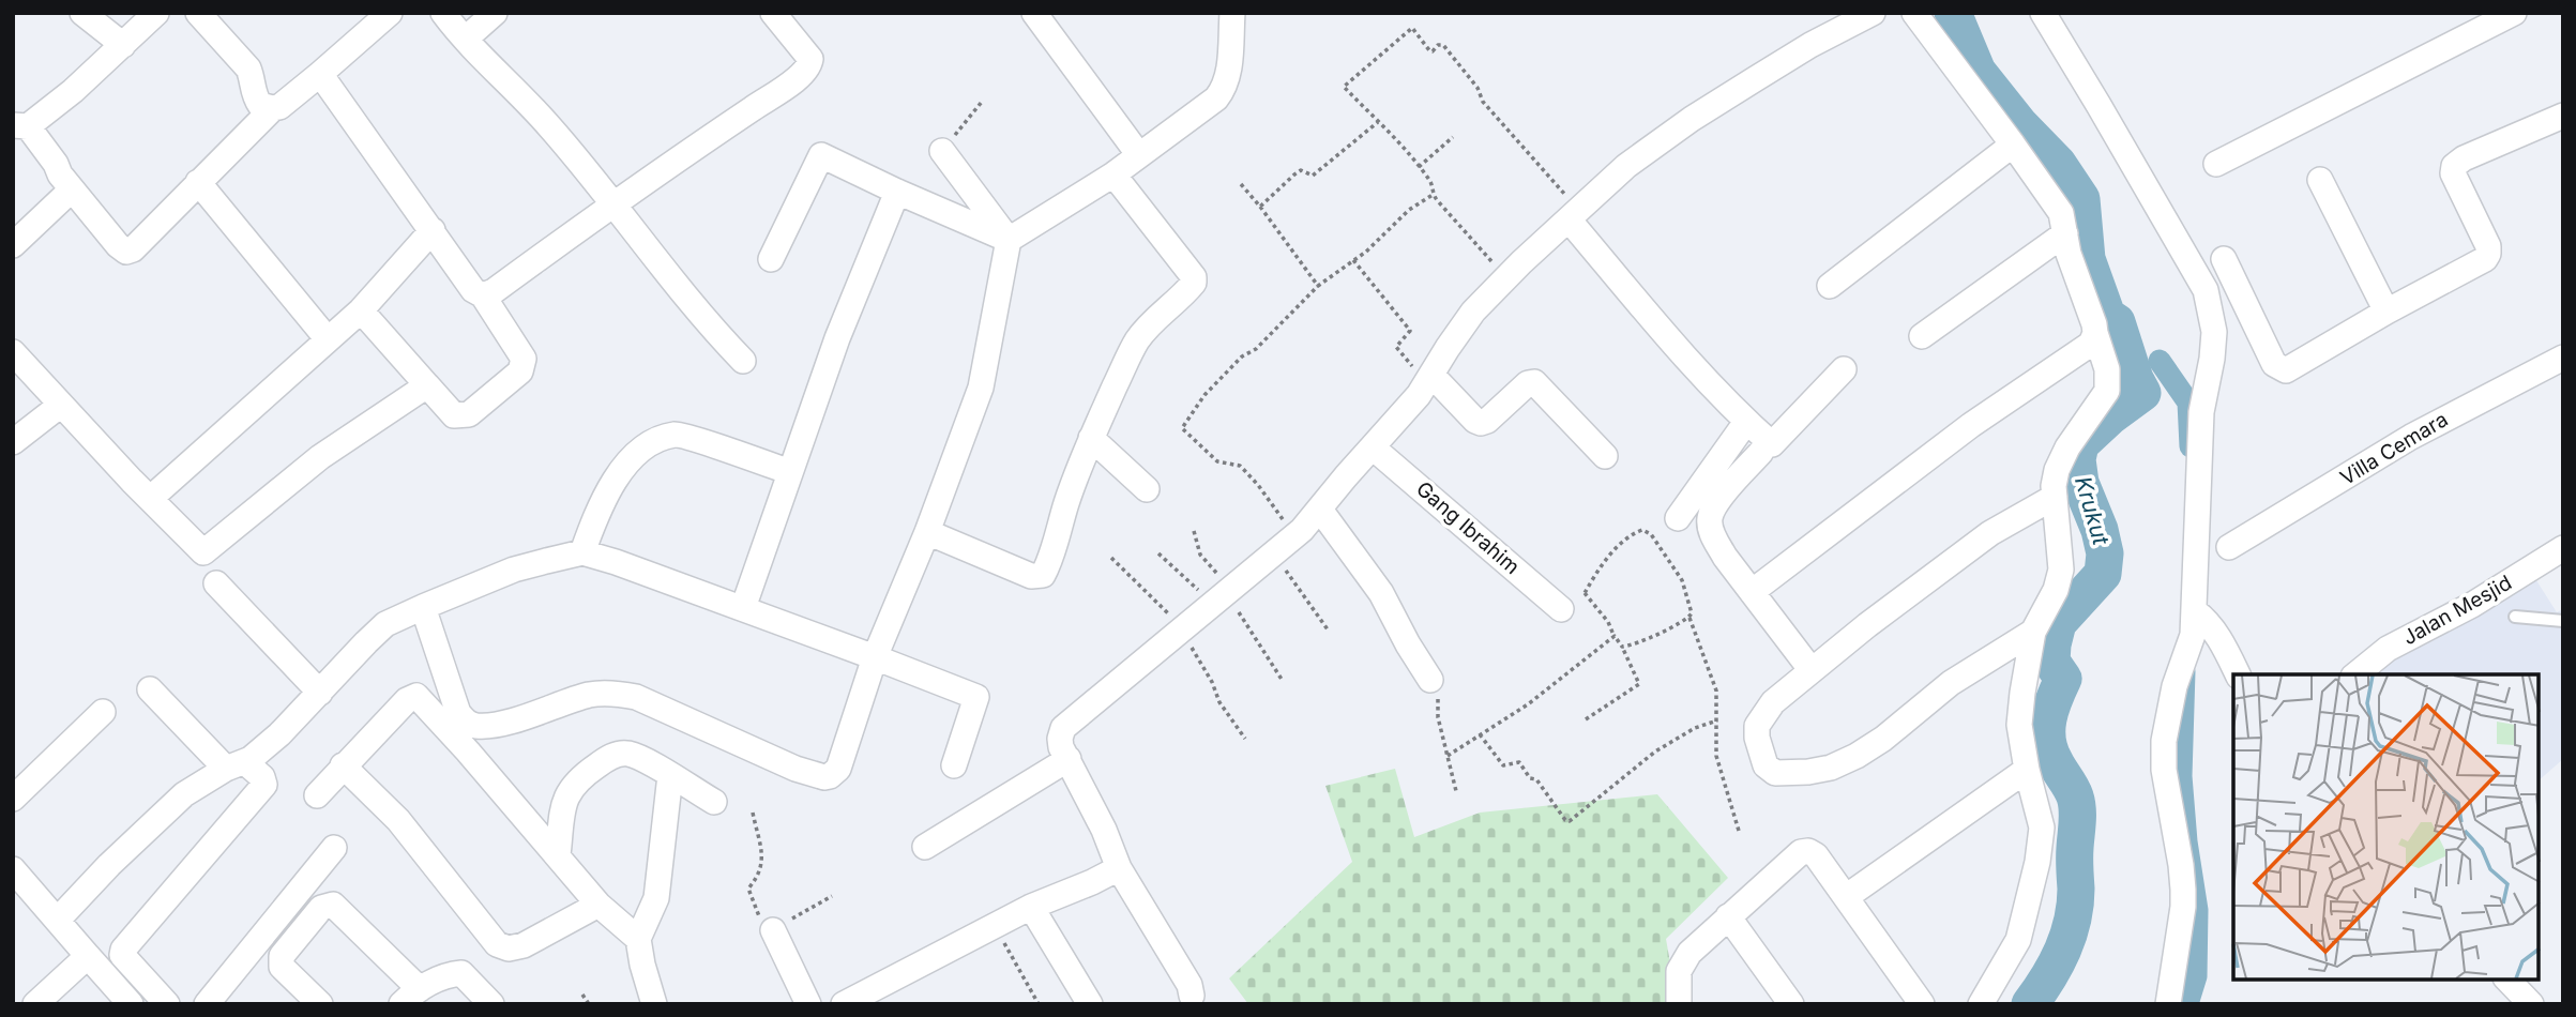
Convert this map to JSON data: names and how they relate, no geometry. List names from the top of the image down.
{
  "streets": {
    "street": ["Villa Cemara", "Gang Ibrahim", "Jalan Mesjid"]
  },
  "water": ["Krukut"]
}
